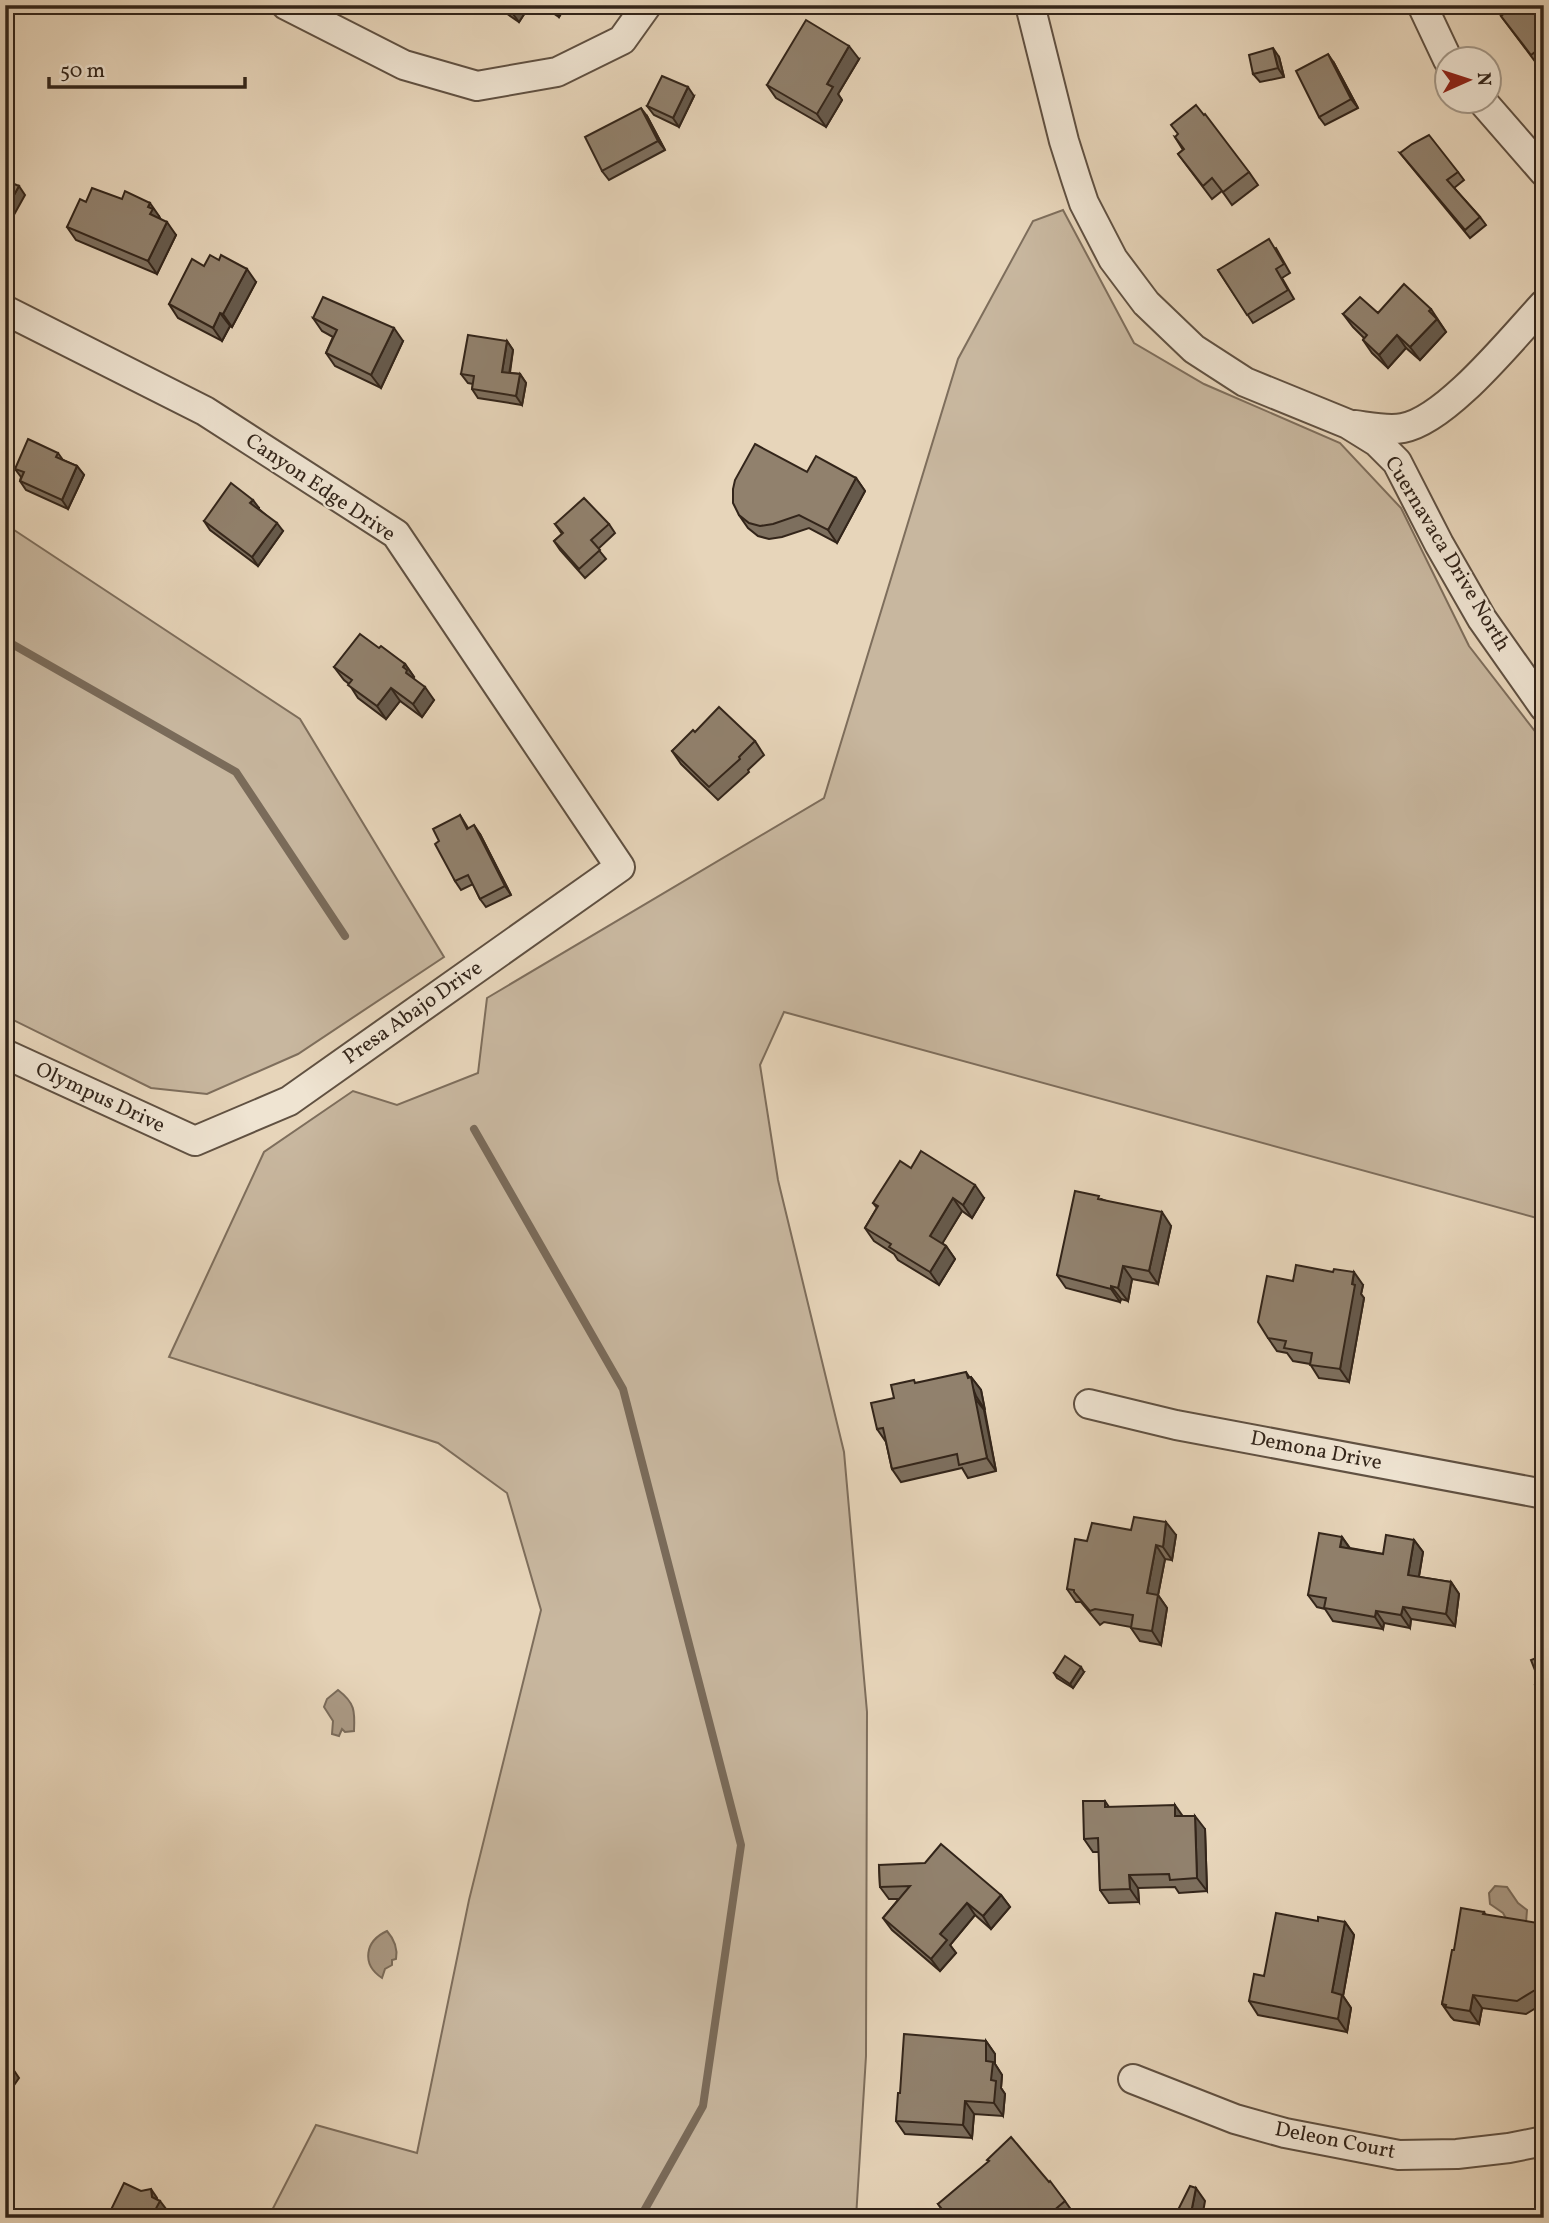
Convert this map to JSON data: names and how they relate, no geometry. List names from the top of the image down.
{
  "streets": {
    "street": [
      "Canyon Edge Drive",
      "Cuernavaca Drive North",
      "Presa Abajo Drive",
      "Olympus Drive",
      "Demona Drive",
      "Deleon Court"
    ]
  },
  "crossings": [
    ["Canyon Edge Drive", "Presa Abajo Drive"],
    ["Presa Abajo Drive", "Olympus Drive"]
  ],
  "scale_bar": "50 m",
  "north": "right"
}
